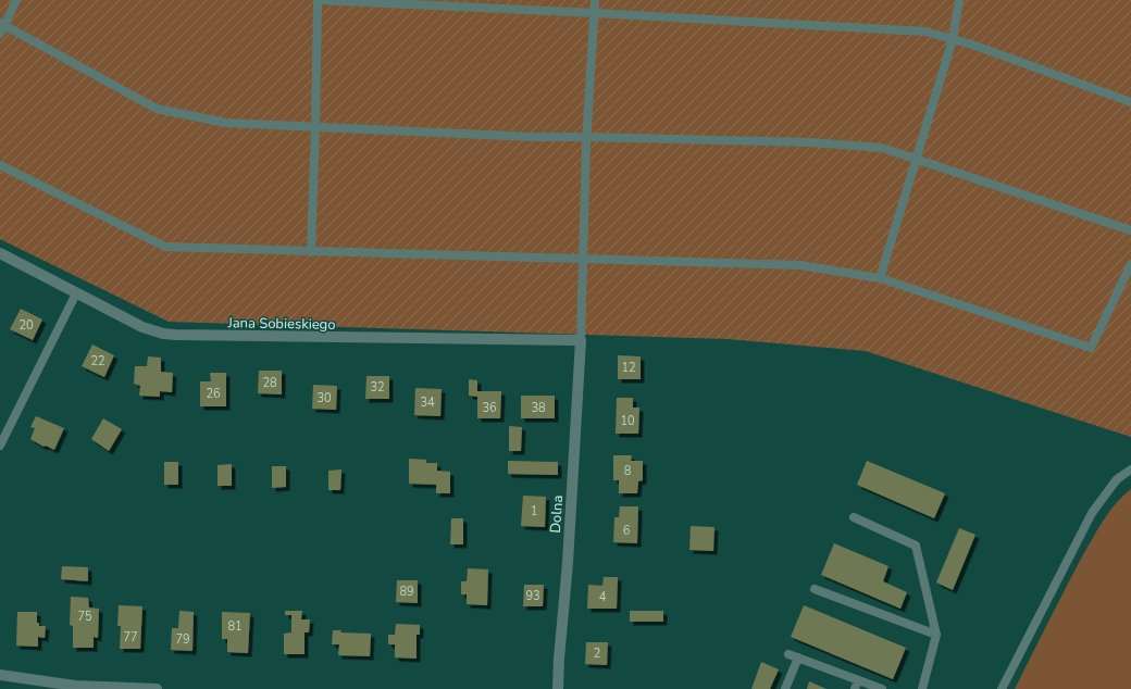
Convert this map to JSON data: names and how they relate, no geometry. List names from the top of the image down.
{
  "streets": {
    "street": ["Jana Sobieskiego", "Dolna"]
  },
  "crossings": [
    ["Jana Sobieskiego", "Dolna"]
  ],
  "house_numbers": [
    "20",
    "22",
    "12",
    "28",
    "32",
    "26",
    "30",
    "34",
    "36",
    "38",
    "10",
    "8",
    "1",
    "6",
    "89",
    "93",
    "4",
    "75",
    "81",
    "77",
    "79",
    "2"
  ]
}
